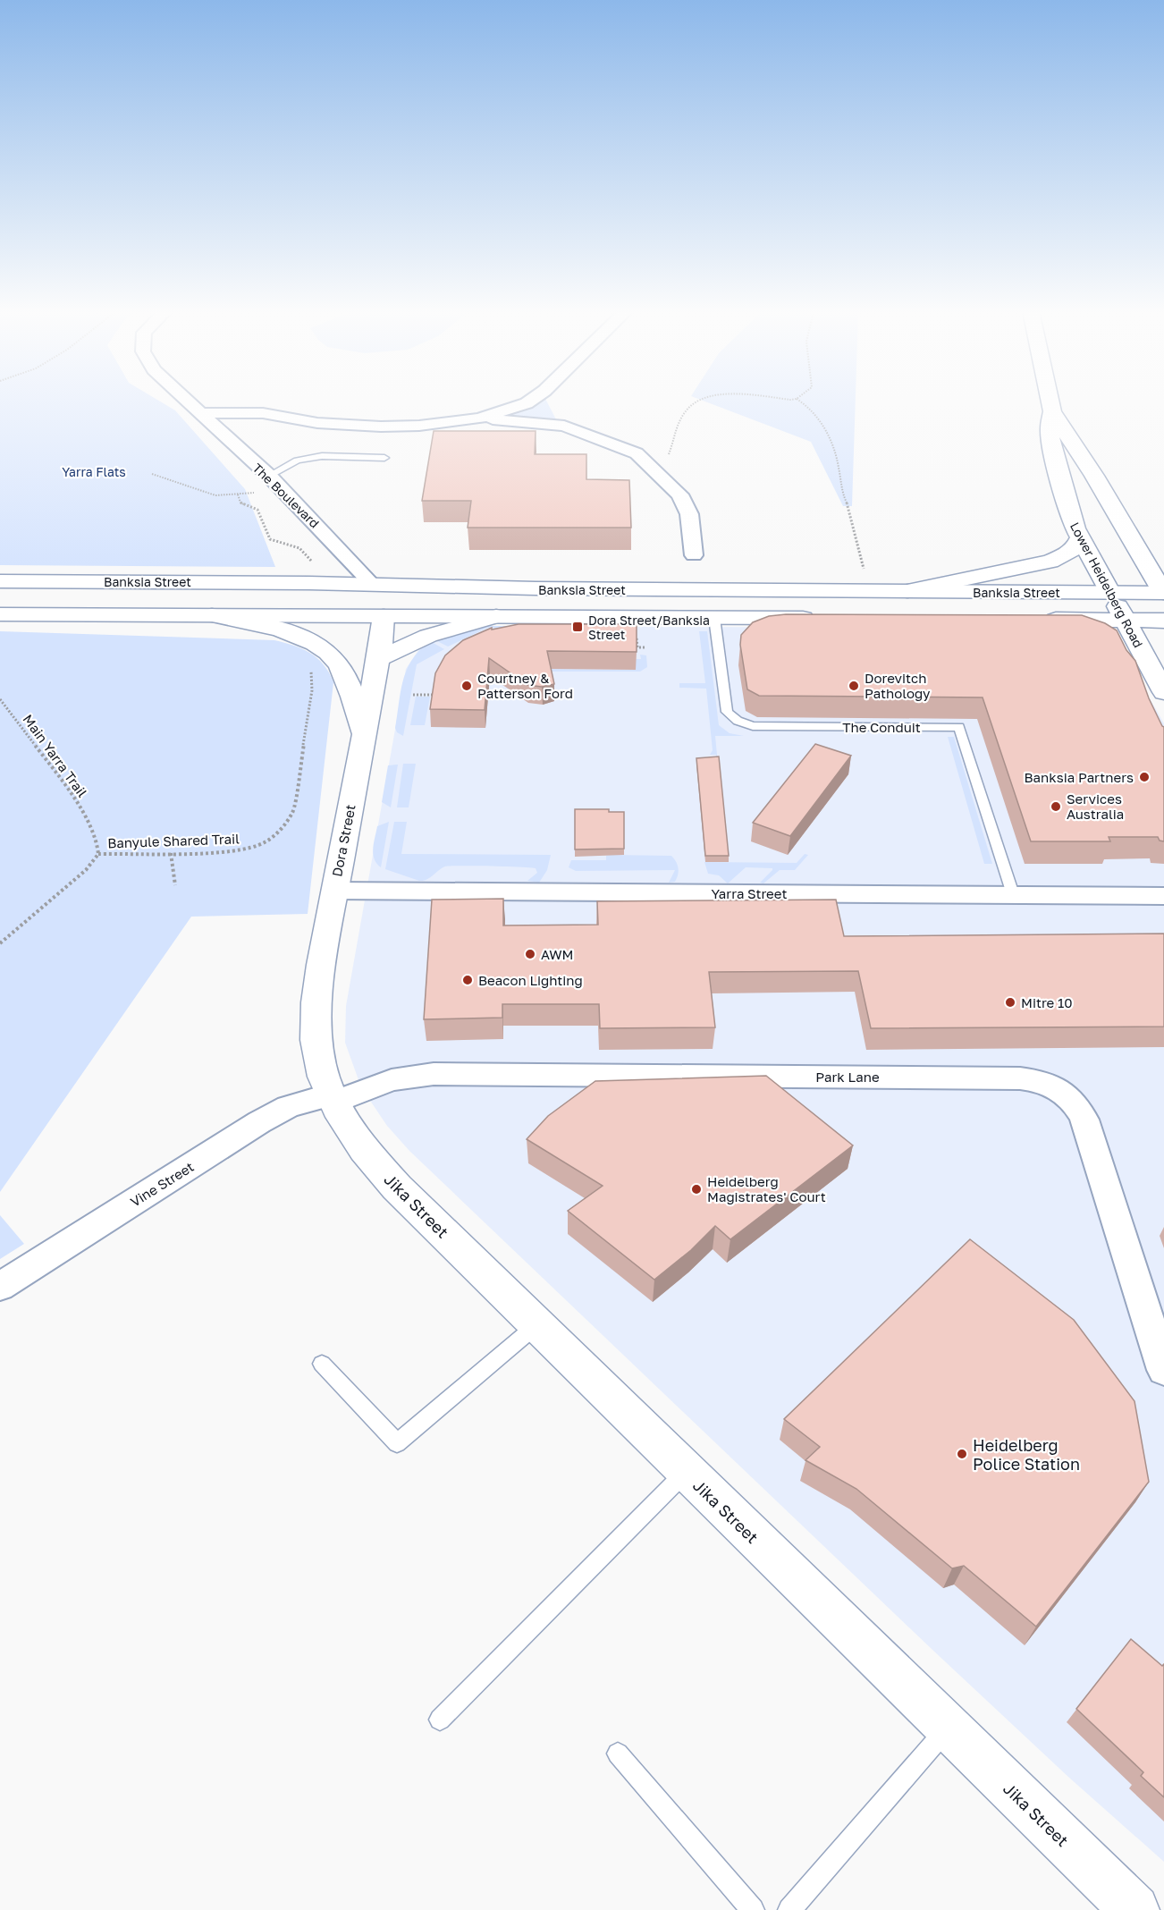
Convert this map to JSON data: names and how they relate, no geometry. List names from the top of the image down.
{
  "streets": {
    "main road": [
      "Banksia Street",
      "Lower Heidelberg Road",
      "Dora Street",
      "Jika Street"
    ],
    "street": [
      "The Boulevard",
      "Yarra Street",
      "Park Lane",
      "Vine Street"
    ],
    "lane": ["The Conduit"],
    "path": ["Main Yarra Trail", "Banyule Shared Trail"]
  },
  "crossings": [
    ["The Boulevard", "Banksia Street"],
    ["The Boulevard", "Dora Street"],
    ["Banksia Street", "Lower Heidelberg Road"],
    ["Banksia Street", "The Conduit"],
    ["Banksia Street", "Dora Street"],
    ["The Conduit", "Yarra Street"],
    ["Main Yarra Trail", "Banyule Shared Trail"],
    ["Dora Street", "Yarra Street"],
    ["Dora Street", "Park Lane"],
    ["Dora Street", "Vine Street"],
    ["Dora Street", "Jika Street"],
    ["Park Lane", "Vine Street"],
    ["Park Lane", "Jika Street"],
    ["Vine Street", "Jika Street"]
  ],
  "parks": ["Yarra Flats"],
  "places": {
    "transit": ["Dora Street/Banksia Street"],
    "other": [
      "Courtney & Patterson Ford",
      "Dorevitch Pathology",
      "Banksia Partners",
      "Services Australia",
      "AWM",
      "Beacon Lighting",
      "Mitre 10",
      "Heidelberg Magistrates' Court",
      "Heidelberg Police Station"
    ]
  }
}
